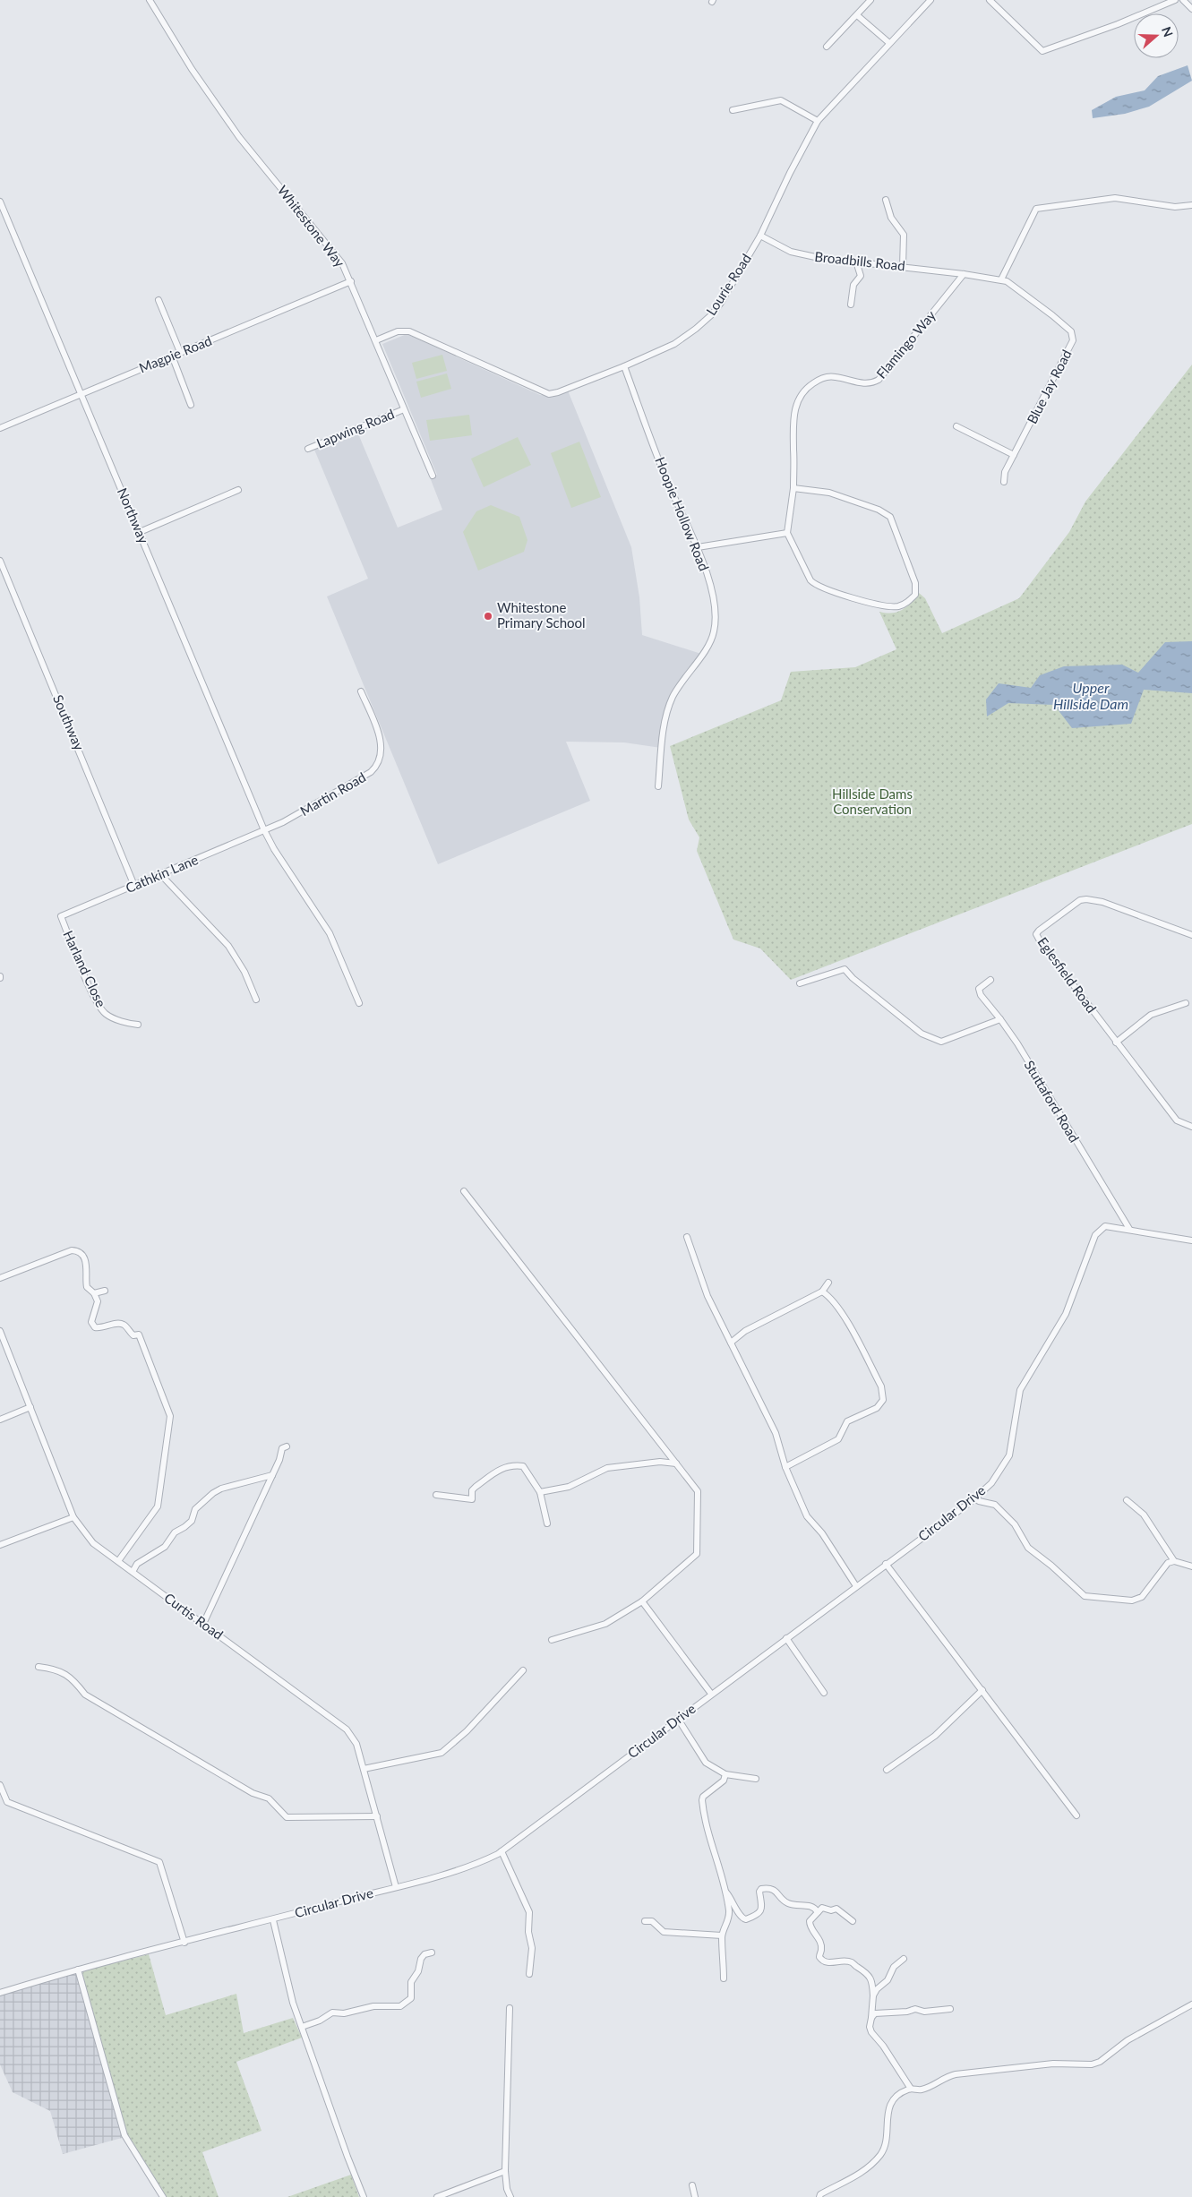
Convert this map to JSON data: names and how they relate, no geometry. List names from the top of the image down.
{
  "streets": {
    "street": [
      "Whitestone Way",
      "Broadbills Road",
      "Lourie Road",
      "Flamingo Way",
      "Magpie Road",
      "Blue Jay Road",
      "Lapwing Road",
      "Hoopie Hollow Road",
      "Northway",
      "Southway",
      "Martin Road",
      "Cathkin Lane",
      "Harland Close",
      "Eglesfield Road",
      "Stuttaford Road",
      "Circular Drive",
      "Curtis Road"
    ]
  },
  "crossings": [
    ["Whitestone Way", "Lourie Road"],
    ["Whitestone Way", "Magpie Road"],
    ["Whitestone Way", "Lapwing Road"],
    ["Broadbills Road", "Lourie Road"],
    ["Broadbills Road", "Flamingo Way"],
    ["Broadbills Road", "Blue Jay Road"],
    ["Lourie Road", "Hoopie Hollow Road"],
    ["Flamingo Way", "Blue Jay Road"],
    ["Magpie Road", "Northway"],
    ["Northway", "Martin Road"],
    ["Northway", "Cathkin Lane"],
    ["Southway", "Cathkin Lane"],
    ["Martin Road", "Cathkin Lane"],
    ["Cathkin Lane", "Harland Close"],
    ["Stuttaford Road", "Circular Drive"],
    ["Circular Drive", "Curtis Road"]
  ],
  "water": ["Upper Hillside Dam"],
  "parks": ["Hillside Dams Conservation"],
  "places": ["Whitestone Primary School"],
  "north": "right"
}
